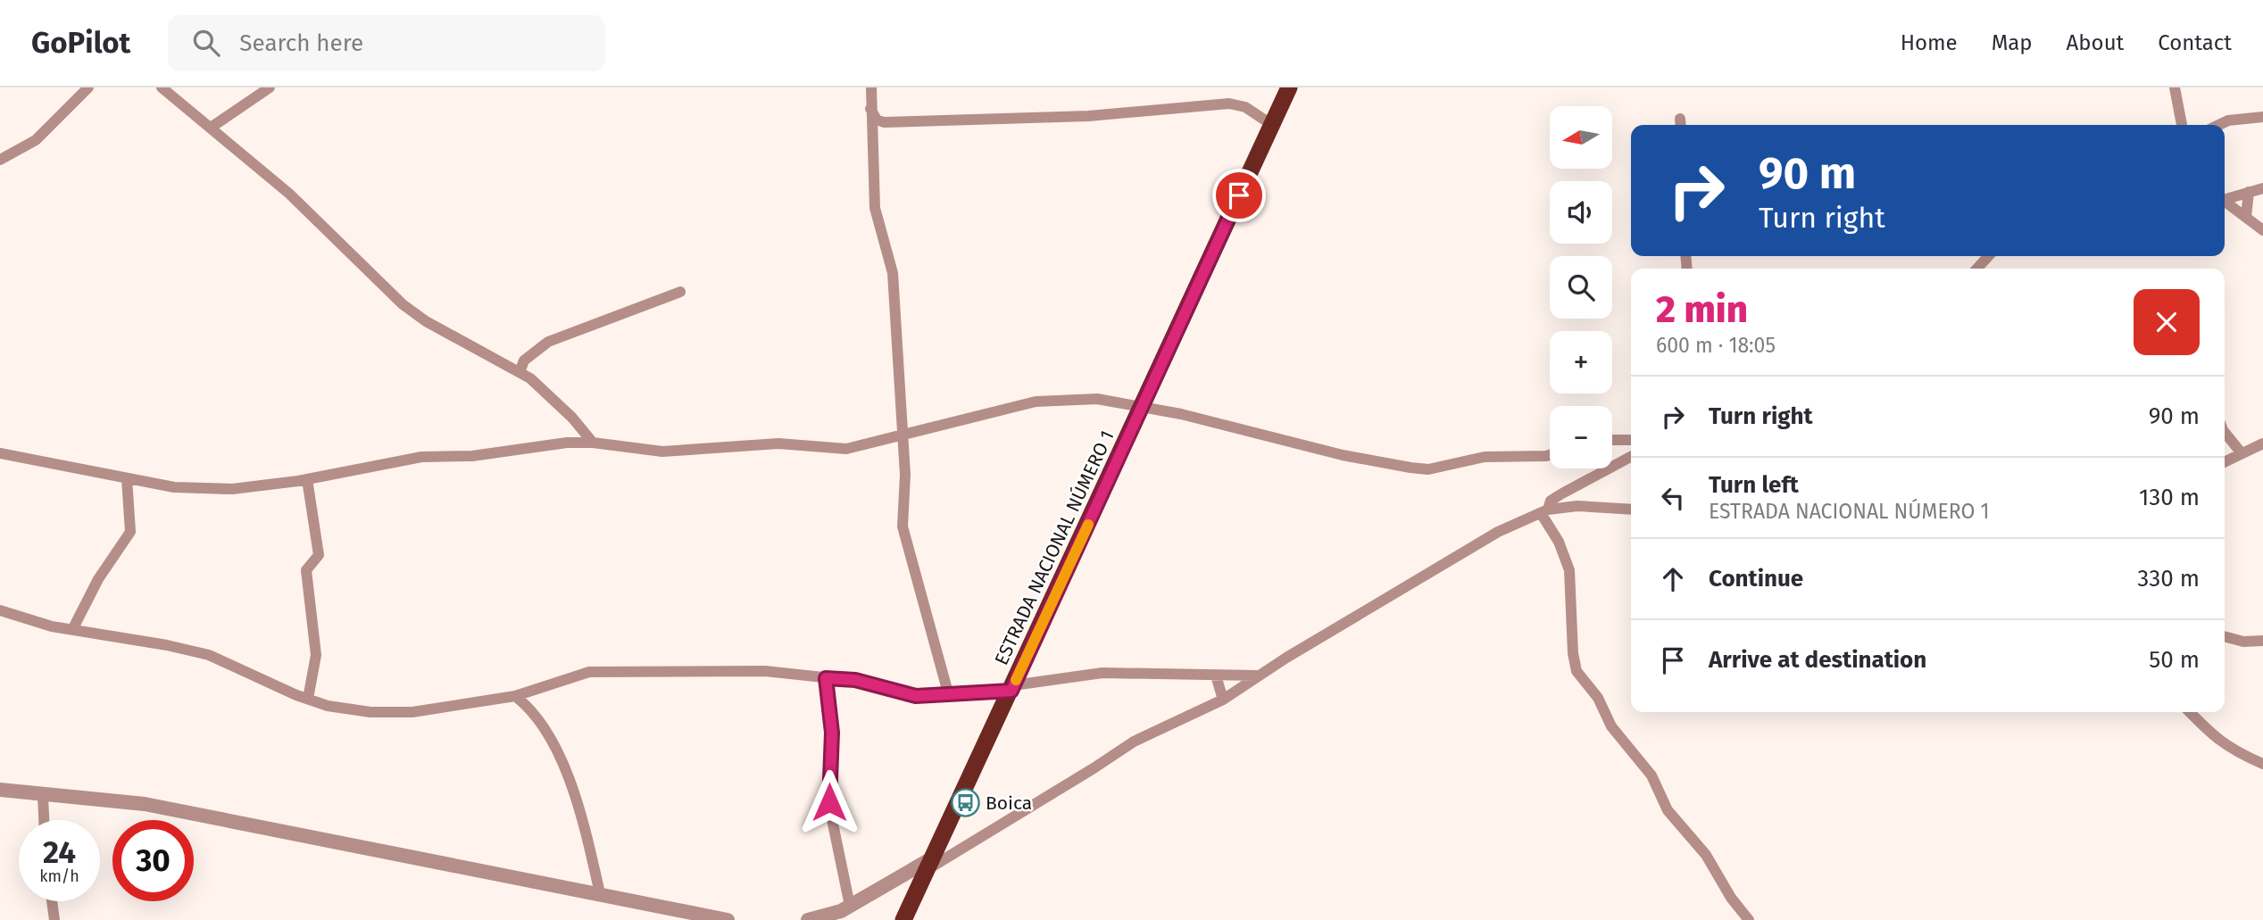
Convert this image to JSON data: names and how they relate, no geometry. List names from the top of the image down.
{
  "streets": {
    "highway": ["ESTRADA NACIONAL NÚMERO 1"]
  },
  "places": {
    "bus stop": ["Boica"]
  },
  "north": "left",
  "page": {
    "header": "GoPilot",
    "search": "Search here",
    "nav": [
      "Home",
      "Map",
      "About",
      "Contact"
    ],
    "map_buttons": ["+", "−"],
    "turn": ["90 m", "Turn right"],
    "heading": ["2 min", "600 m · 18:05"],
    "list": [
      {
        "name": "Turn right",
        "value": "90 m"
      },
      {
        "name": "Turn left",
        "note": "ESTRADA NACIONAL NÚMERO 1",
        "value": "130 m"
      },
      {
        "name": "Continue",
        "value": "330 m"
      },
      {
        "name": "Arrive at destination",
        "value": "50 m"
      }
    ],
    "speed": "24 km/h",
    "limit": "30"
  }
}
